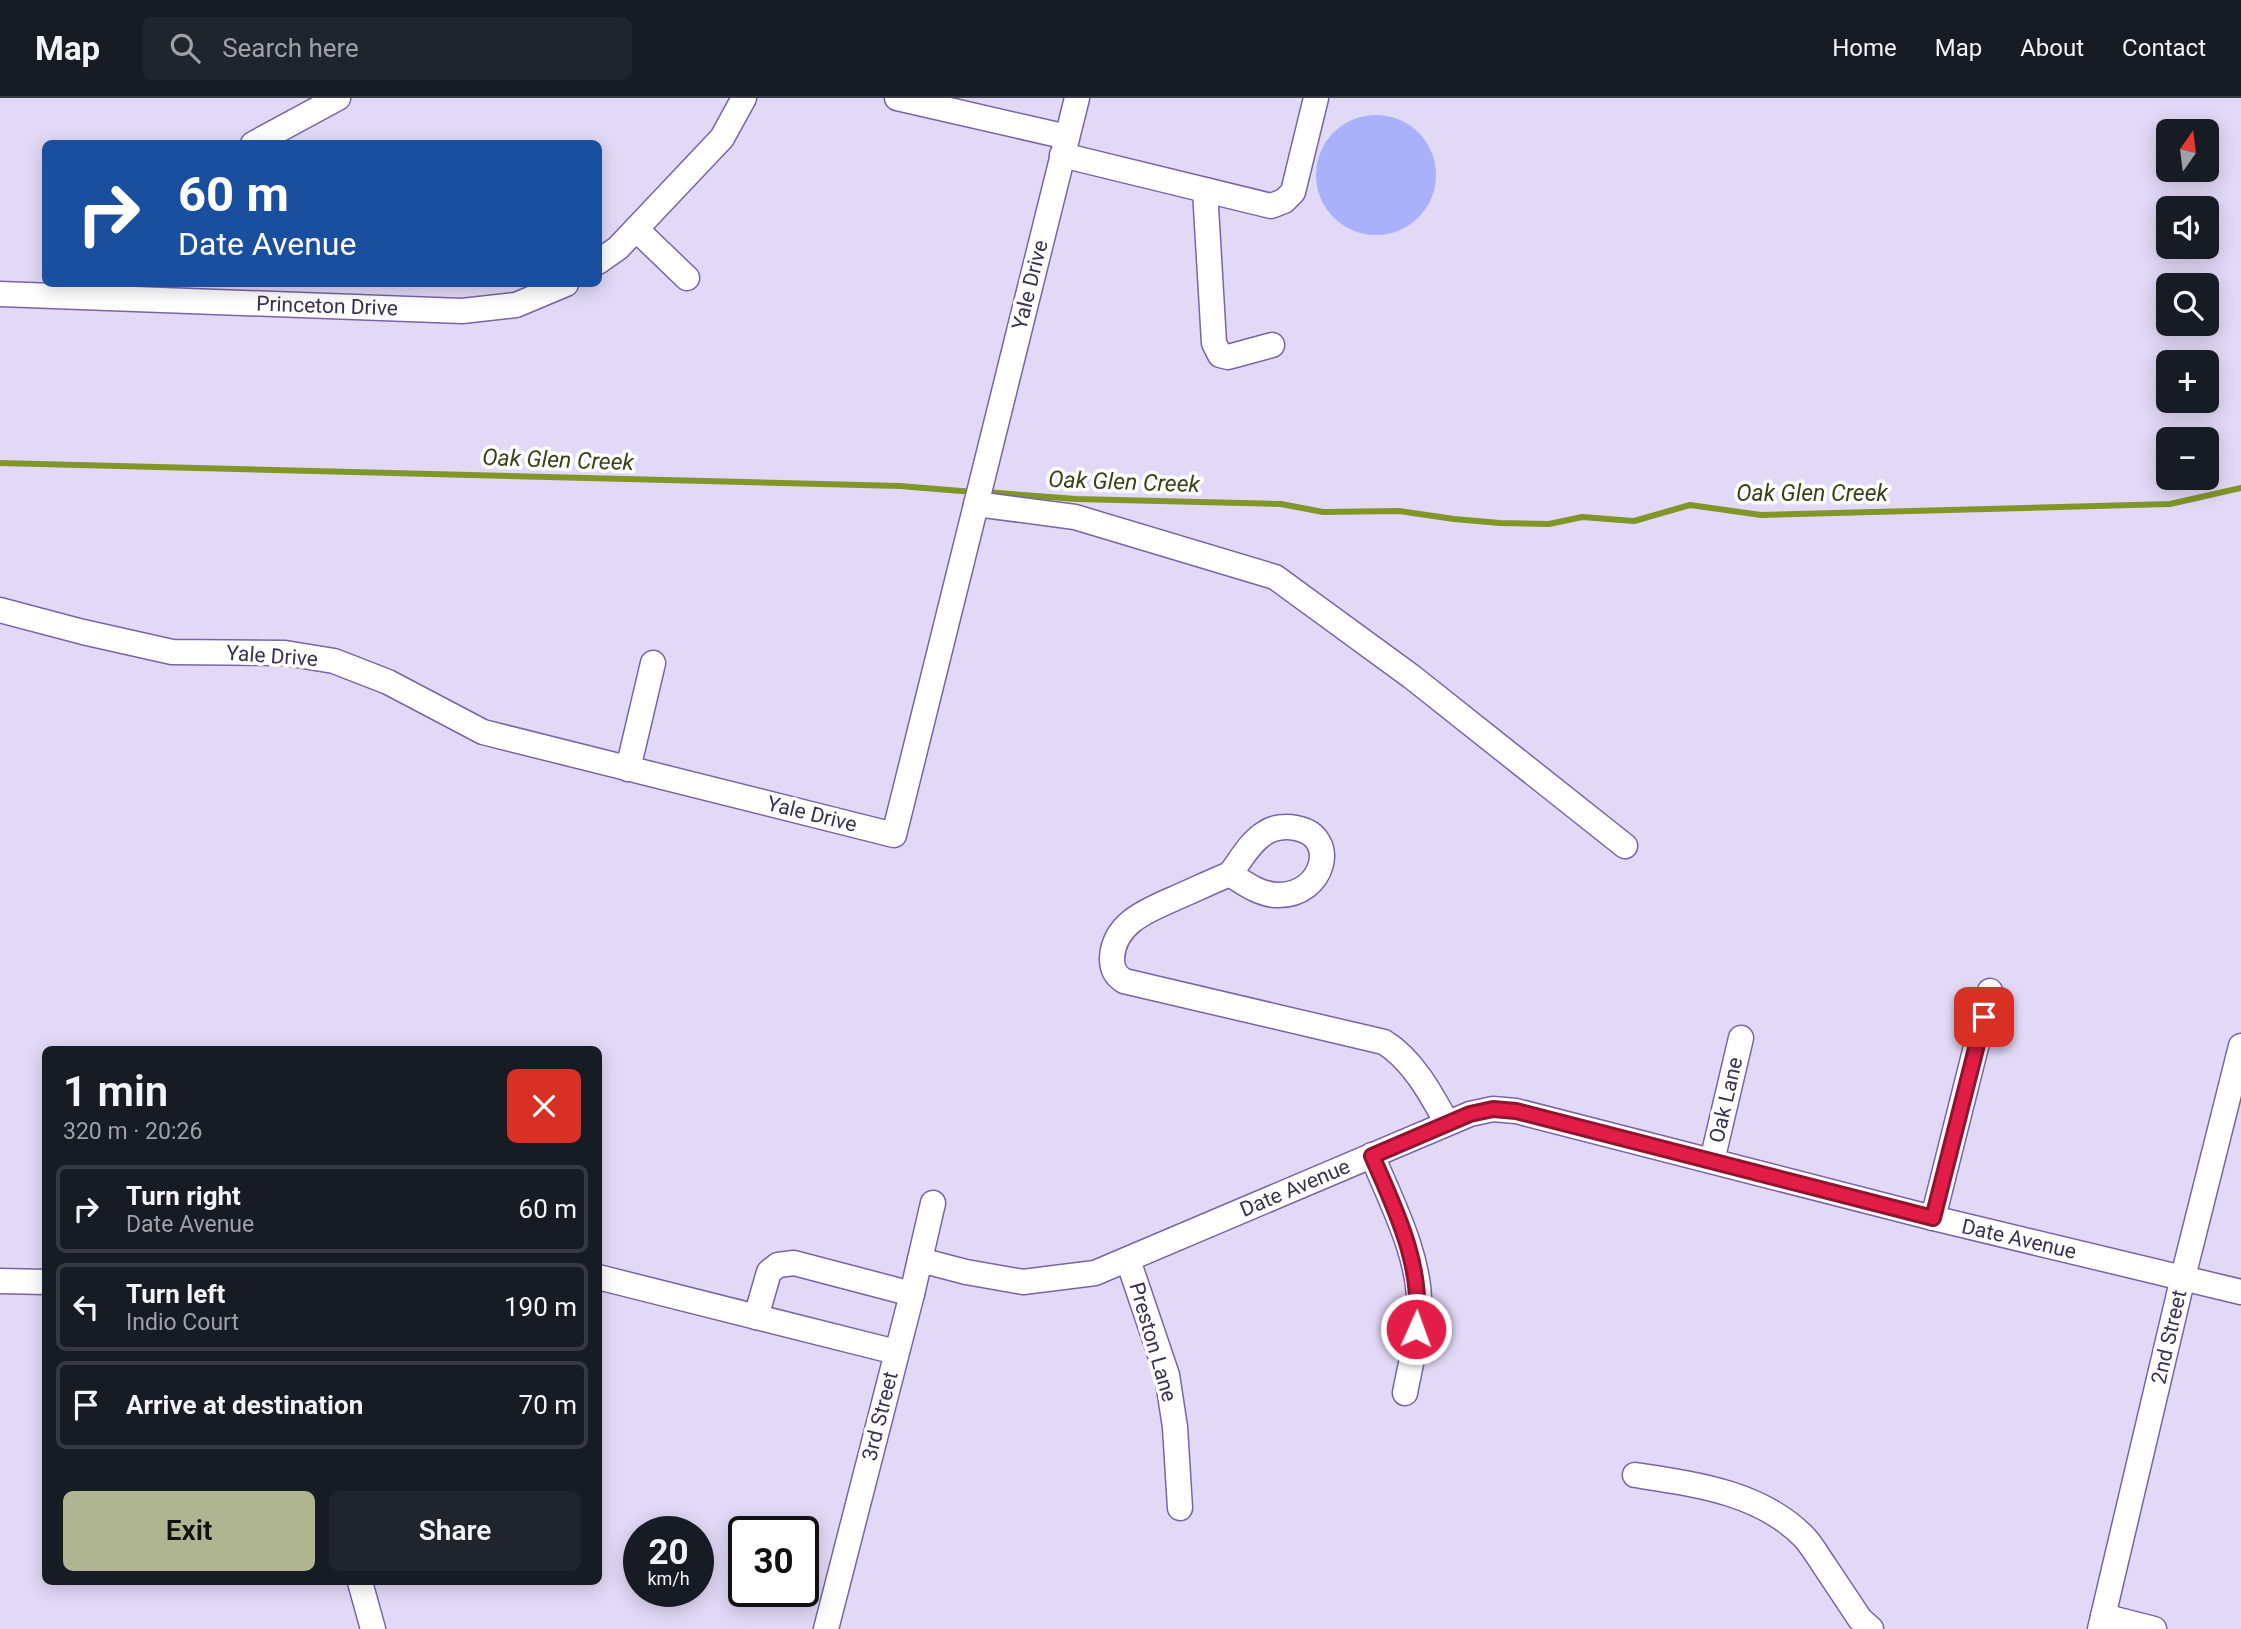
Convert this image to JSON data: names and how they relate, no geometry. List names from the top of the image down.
{
  "streets": {
    "street": [
      "Yale Drive",
      "Princeton Drive",
      "Oak Lane",
      "Date Avenue",
      "2nd Street",
      "Preston Lane",
      "3rd Street"
    ]
  },
  "crossings": [
    ["Oak Lane", "Date Avenue"],
    ["Date Avenue", "2nd Street"],
    ["Date Avenue", "Preston Lane"],
    ["Date Avenue", "3rd Street"]
  ],
  "water": ["Oak Glen Creek"],
  "north": "top",
  "page": {
    "header": "Map",
    "search": "Search here",
    "nav": [
      "Home",
      "Map",
      "About",
      "Contact"
    ],
    "map_buttons": ["+", "−"],
    "turn": ["60 m", "Date Avenue"],
    "heading": ["1 min", "320 m · 20:26"],
    "list": [
      {
        "name": "Turn right",
        "note": "Date Avenue",
        "value": "60 m"
      },
      {
        "name": "Turn left",
        "note": "Indio Court",
        "value": "190 m"
      },
      {
        "name": "Arrive at destination",
        "value": "70 m"
      }
    ],
    "buttons": ["Exit", "Share"],
    "speed": "20 km/h",
    "limit": "30"
  }
}
